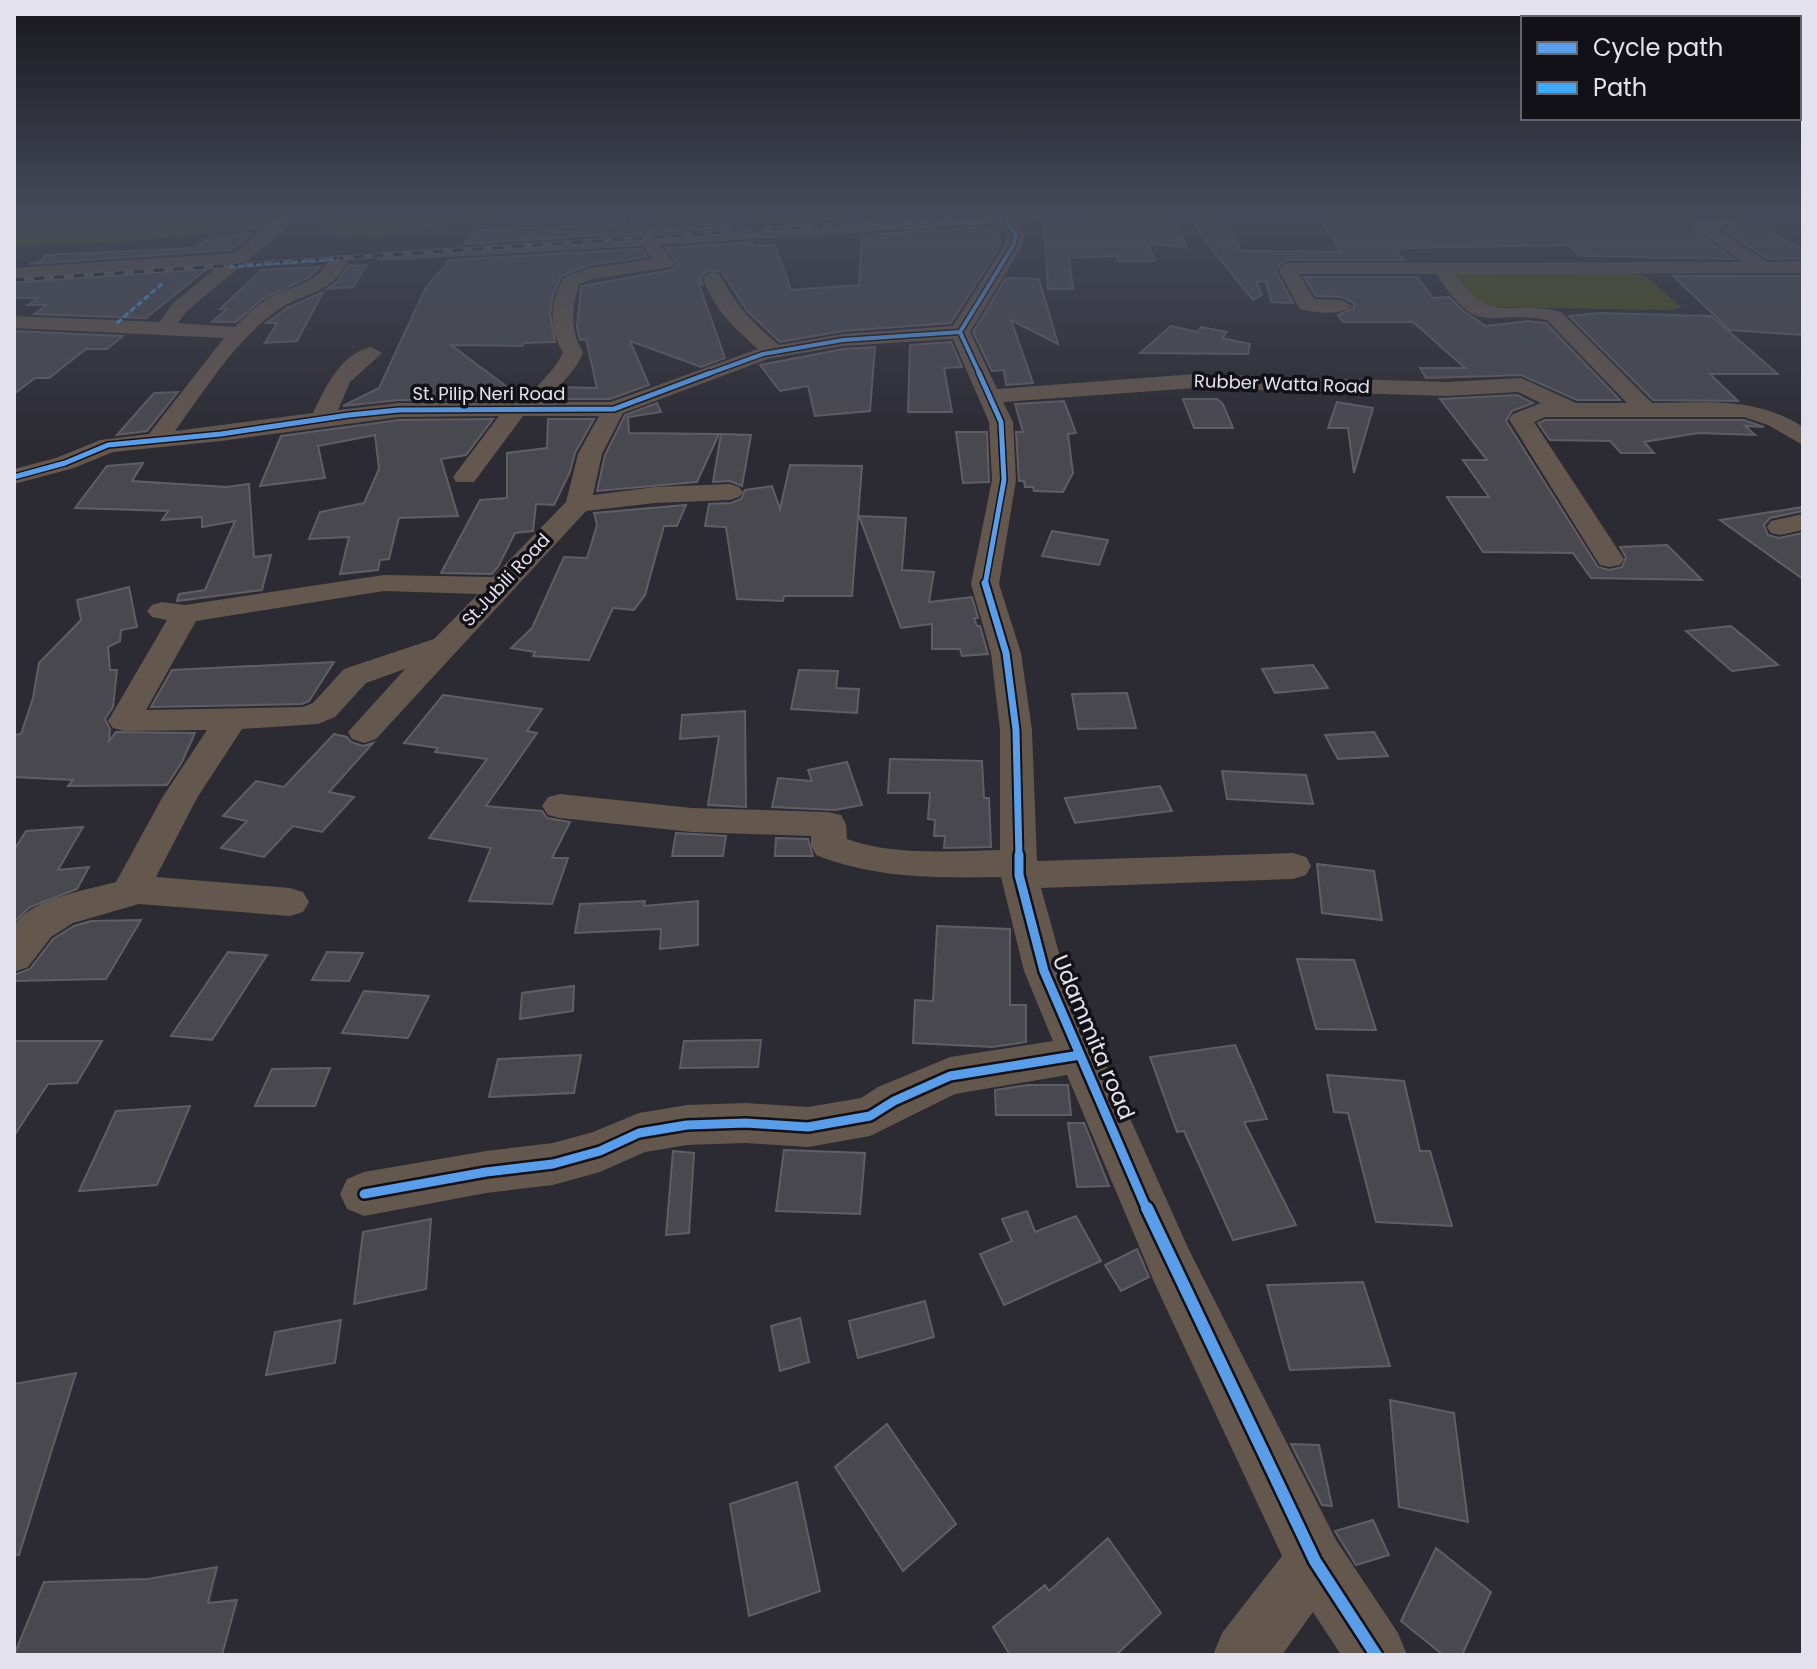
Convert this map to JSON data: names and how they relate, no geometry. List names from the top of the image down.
{
  "streets": {
    "street": [
      "Rubber Watta Road",
      "St. Pilip Neri Road",
      "St.Jubili Road",
      "Udammita road"
    ]
  },
  "crossings": [
    ["Rubber Watta Road", "Udammita road"],
    ["St. Pilip Neri Road", "Udammita road"]
  ],
  "legend": ["Cycle path", "Path"]
}
